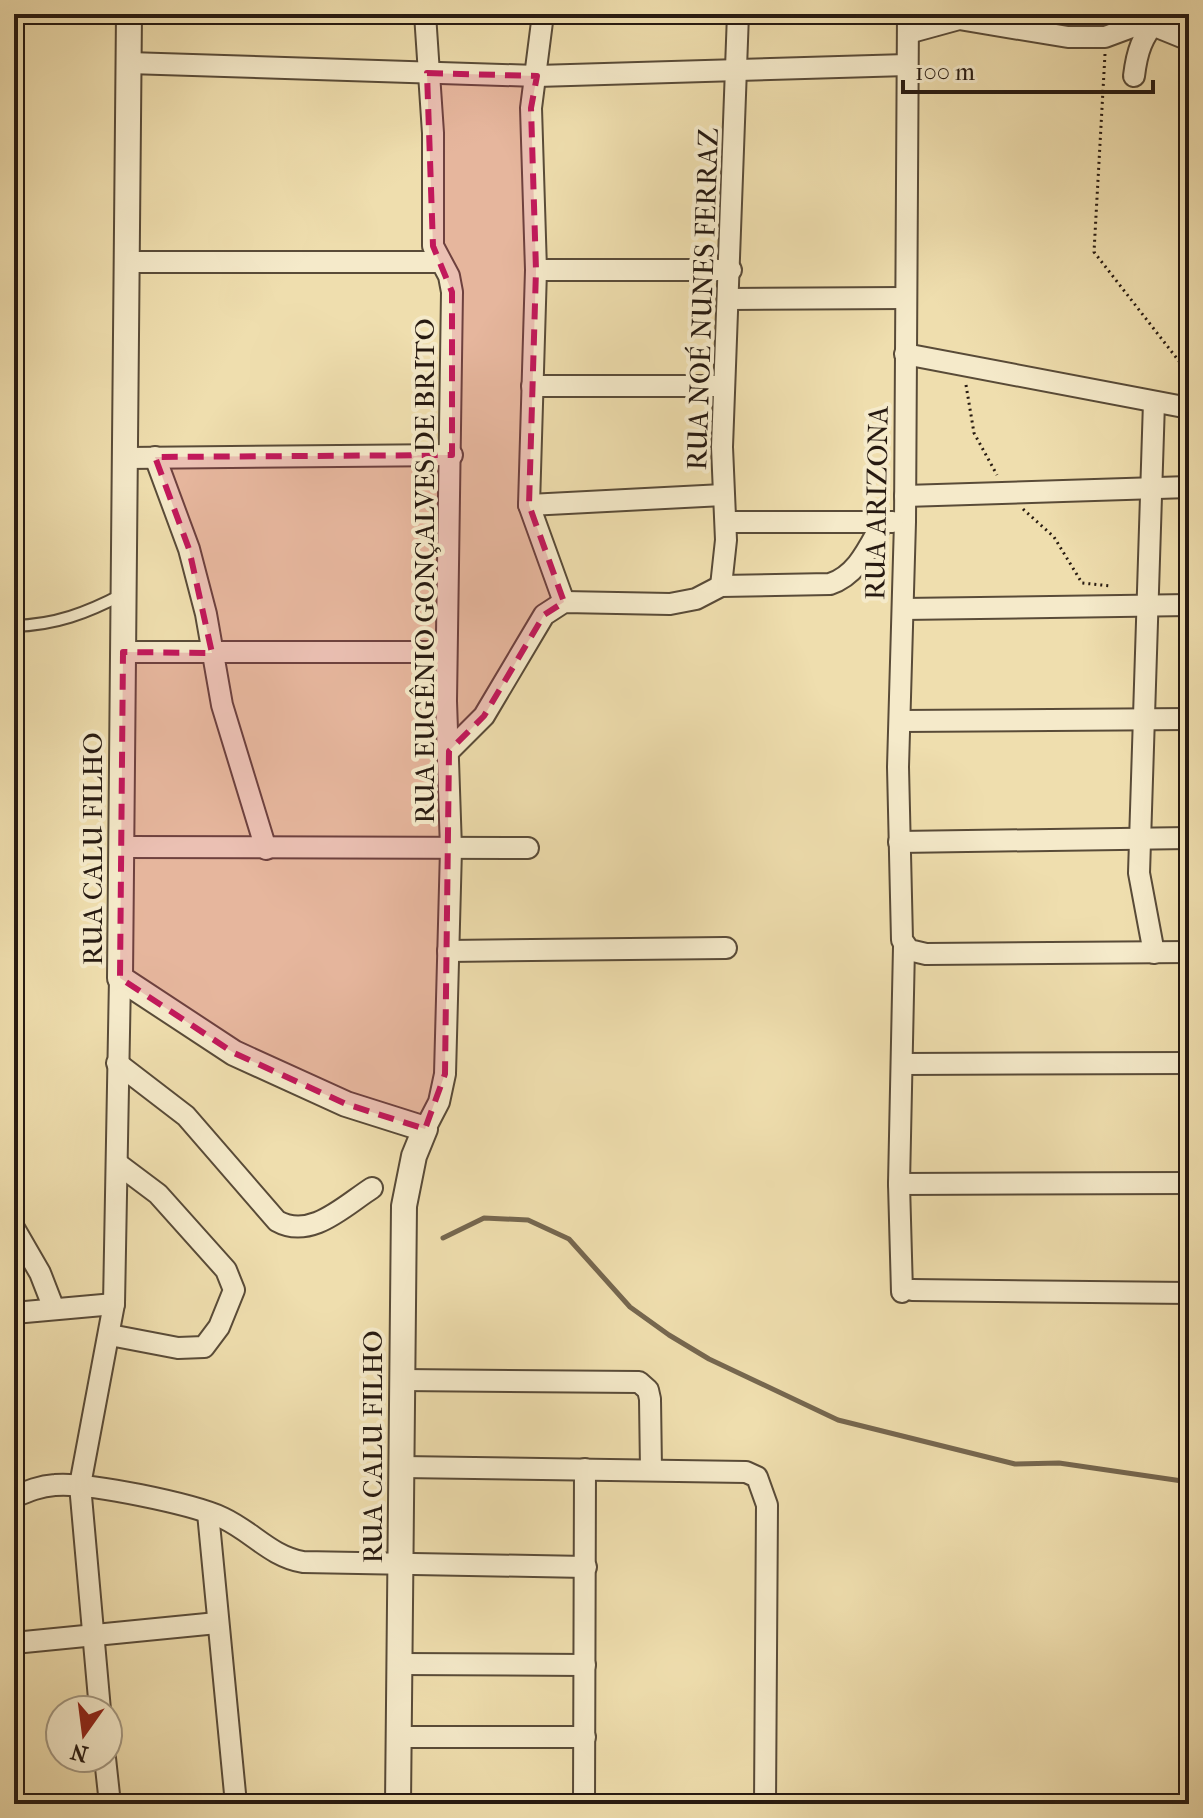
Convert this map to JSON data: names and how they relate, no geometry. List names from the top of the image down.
{
  "streets": {
    "street": [
      "RUA NOÉ NUNES FERRAZ",
      "RUA ARIZONA",
      "RUA EUGÊNIO GONÇALVES DE BRITO",
      "RUA CALU FILHO"
    ]
  },
  "crossings": [
    ["RUA EUGÊNIO GONÇALVES DE BRITO", "RUA CALU FILHO"]
  ],
  "scale_bar": "100 m",
  "north": "bottom"
}
